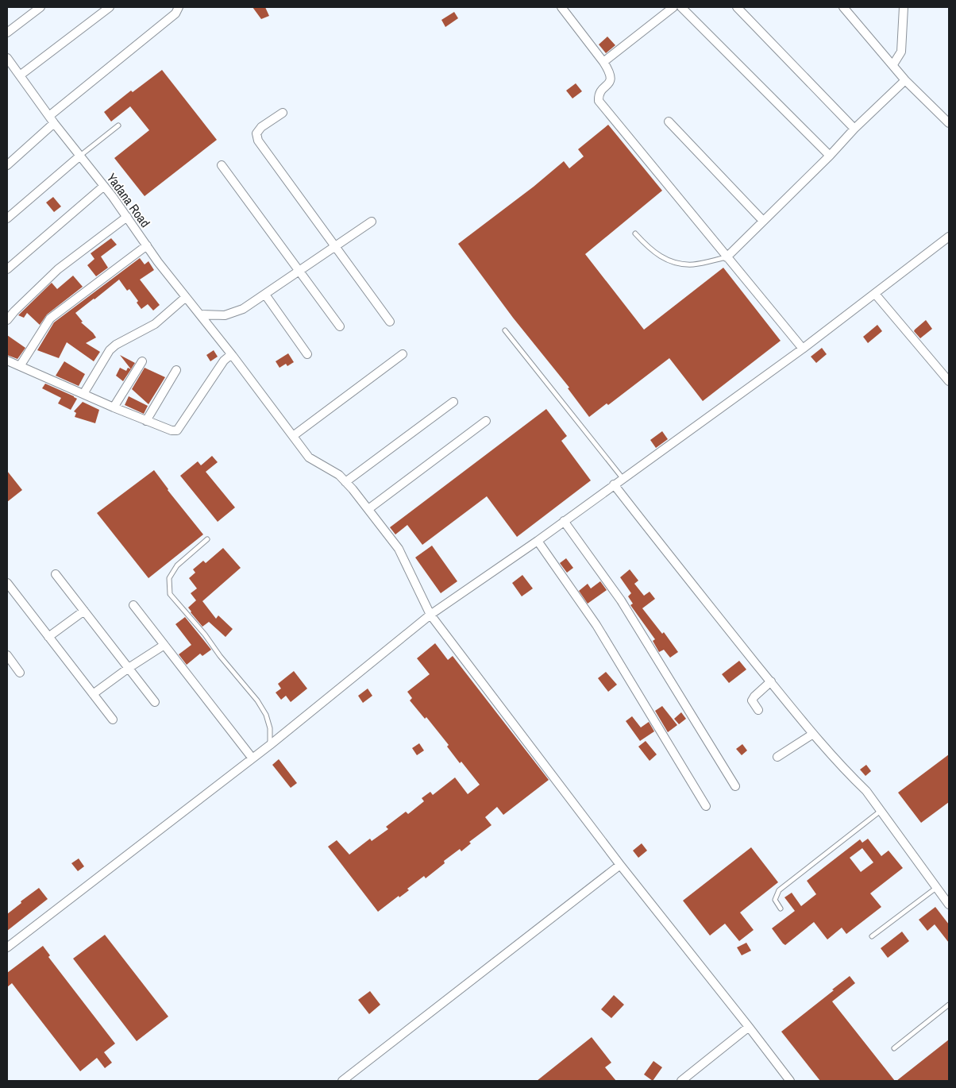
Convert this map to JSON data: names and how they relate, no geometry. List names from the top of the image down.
{
  "streets": {
    "street": ["Yadana Road"]
  }
}
